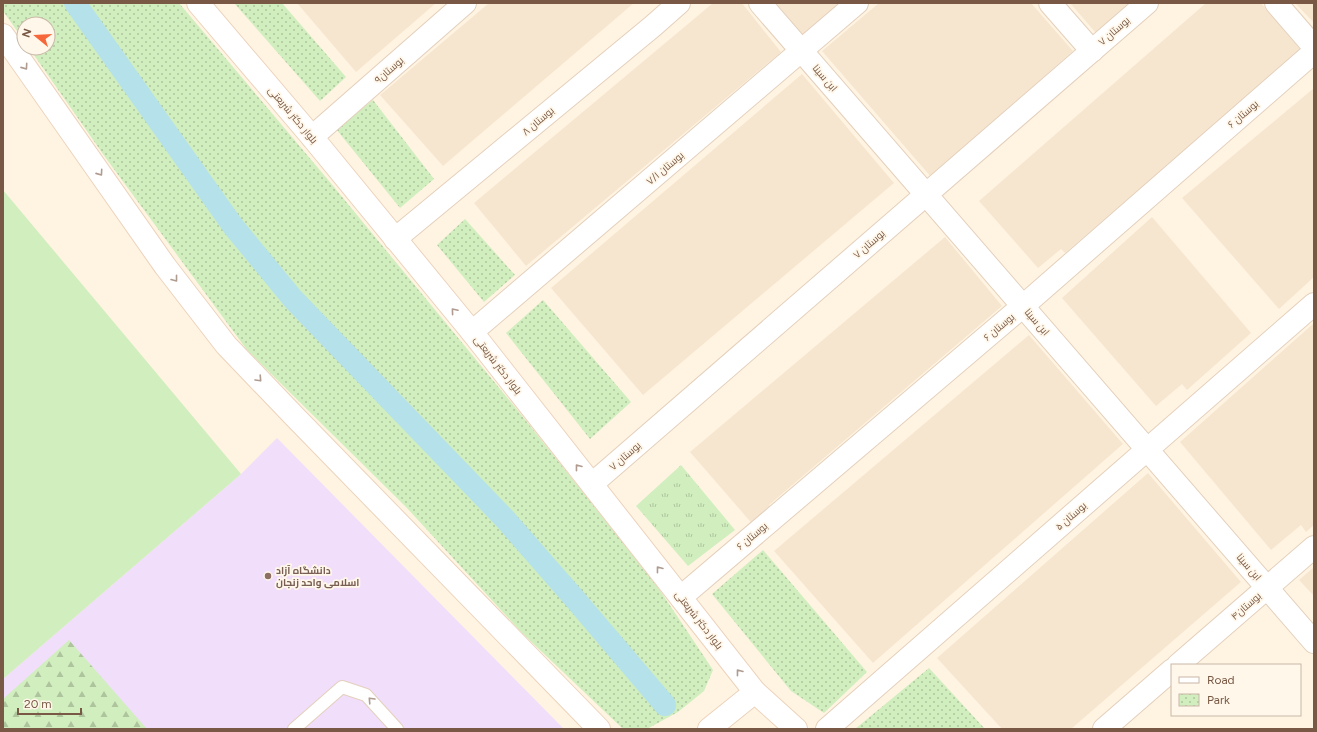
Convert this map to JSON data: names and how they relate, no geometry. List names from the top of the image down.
{
  "streets": {
    "street": [
      "بوستان ۷",
      "بوستان۹",
      "ابن سینا",
      "بوستان ۶",
      "بلوار دکتر شریعتی",
      "بوستان ۸",
      "بوستان ۷/۱",
      "بوستان ۵",
      "بوستان۴"
    ]
  },
  "crossings": [
    ["بوستان ۷", "ابن سینا"],
    ["بوستان ۷", "بلوار دکتر شریعتی"],
    ["بوستان۹", "بلوار دکتر شریعتی"],
    ["ابن سینا", "بوستان ۶"],
    ["ابن سینا", "بوستان ۷/۱"],
    ["ابن سینا", "بوستان ۵"],
    ["ابن سینا", "بوستان۴"],
    ["بوستان ۶", "بلوار دکتر شریعتی"],
    ["بلوار دکتر شریعتی", "بوستان ۸"],
    ["بلوار دکتر شریعتی", "بوستان ۷/۱"]
  ],
  "places": ["دانشگاه آزاد اسلامی واحد زنجان"],
  "legend": ["Road", "Park"],
  "scale_bar": "20 m",
  "north": "left"
}
